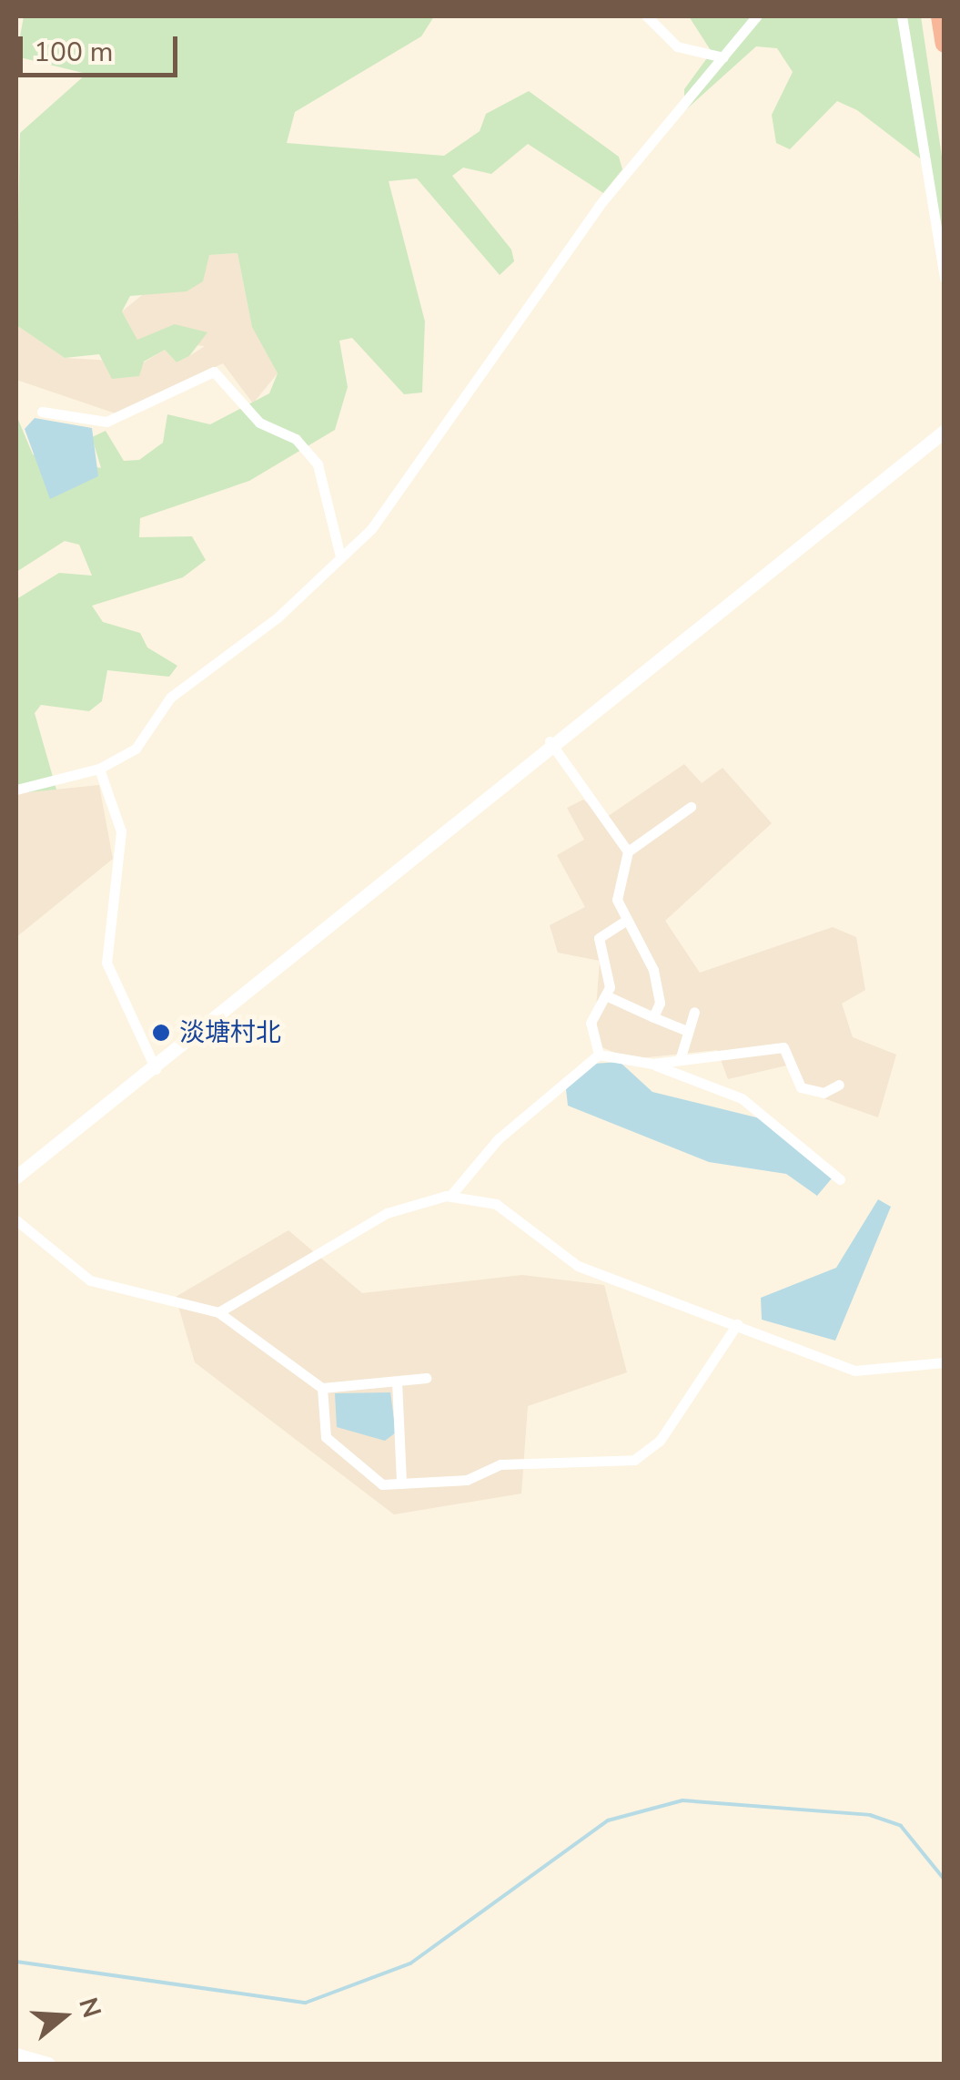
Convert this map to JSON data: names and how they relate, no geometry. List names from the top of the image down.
{
  "places": ["淡塘村北"],
  "scale_bar": "100 m",
  "north": "right"
}
